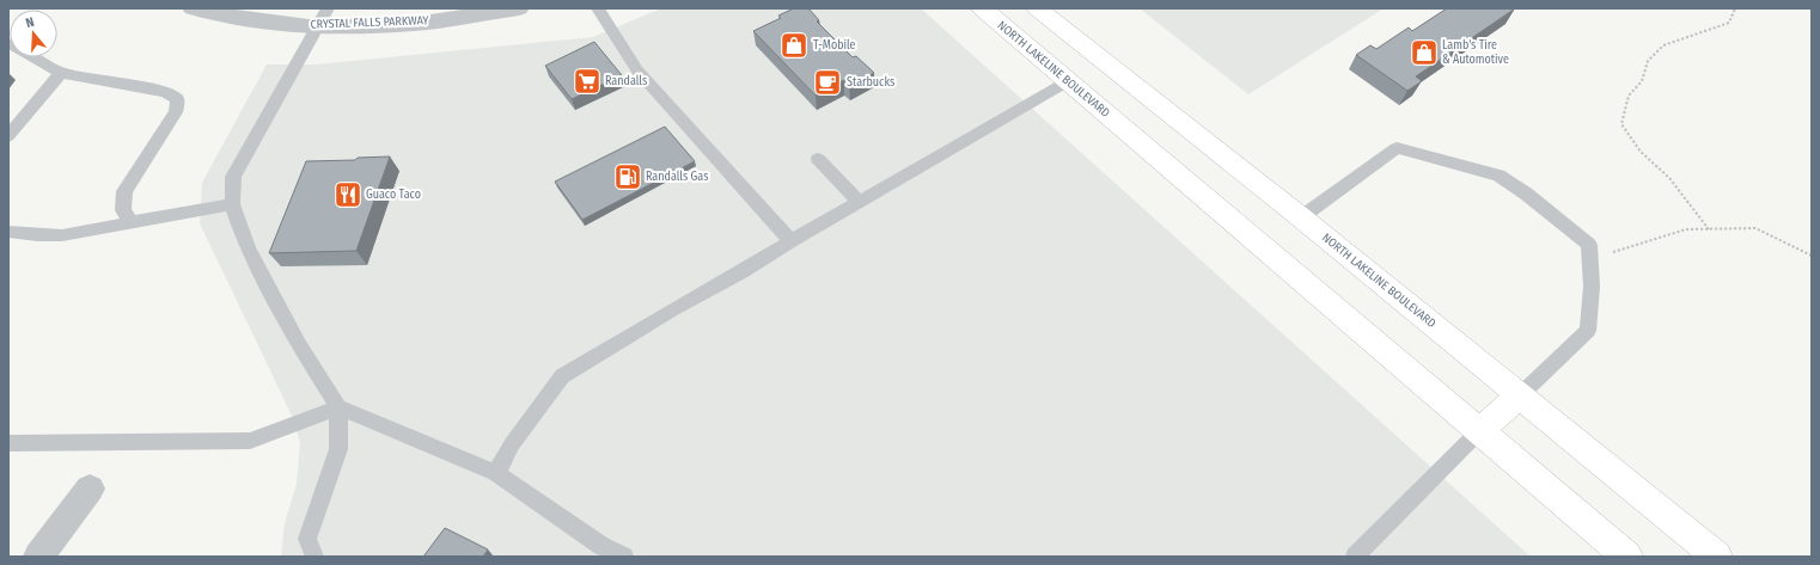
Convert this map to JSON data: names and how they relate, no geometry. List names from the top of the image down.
{
  "streets": {
    "main road": ["NORTH LAKELINE BOULEVARD"],
    "street": ["CRYSTAL FALLS PARKWAY"]
  },
  "places": {
    "shop": ["T-Mobile", "Lamb's Tire & Automotive"],
    "supermarket": ["Randalls"],
    "cafe": ["Starbucks"],
    "fuel station": ["Randalls Gas"],
    "restaurant": ["Guaco Taco"]
  },
  "north": "top"
}
